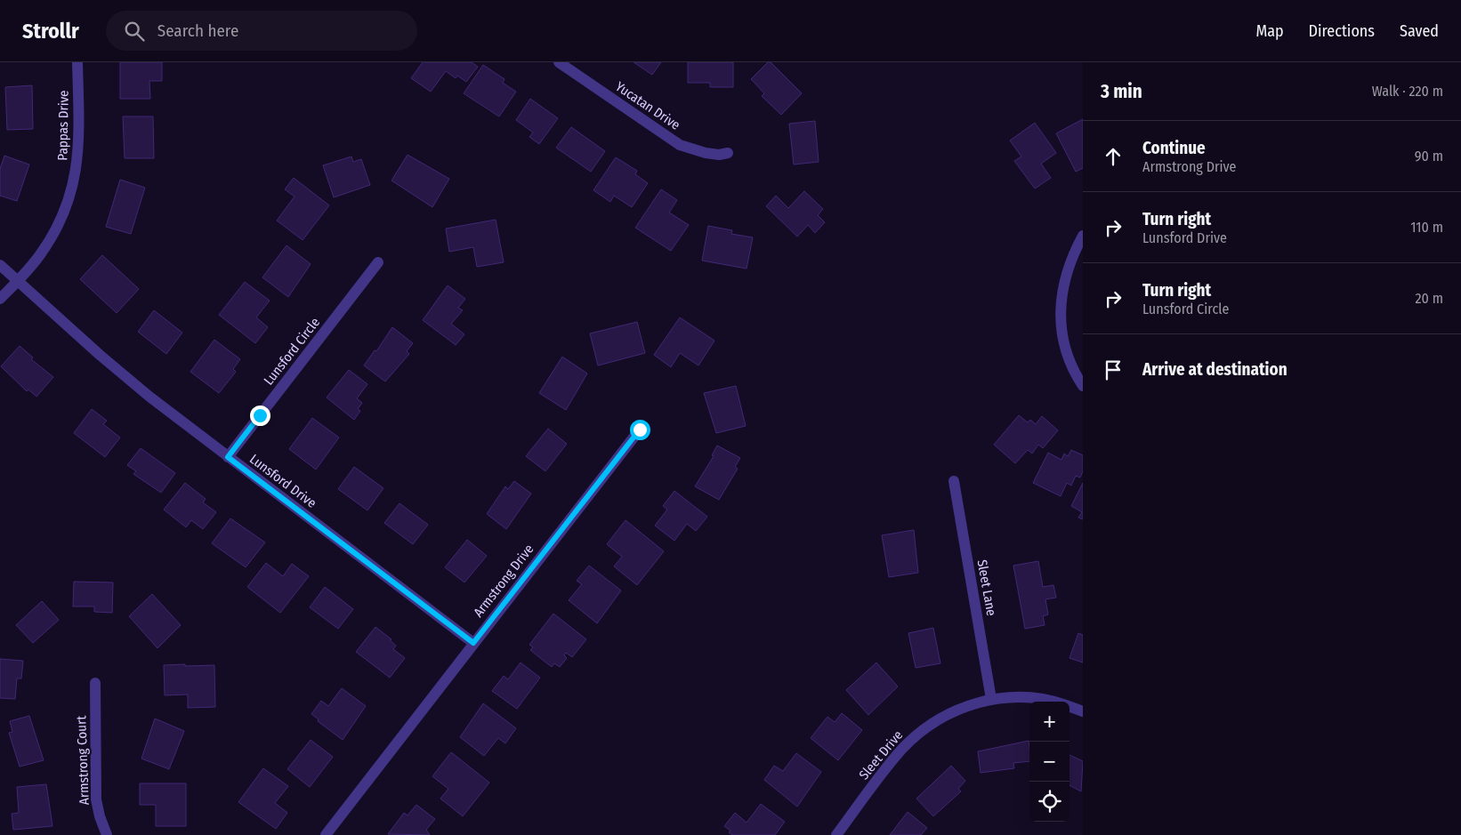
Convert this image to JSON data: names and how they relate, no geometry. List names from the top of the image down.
{
  "streets": {
    "street": [
      "Yucatan Drive",
      "Pappas Drive",
      "Lunsford Circle",
      "Lunsford Drive",
      "Armstrong Drive",
      "Sleet Lane",
      "Sleet Drive",
      "Armstrong Court"
    ]
  },
  "crossings": [
    ["Pappas Drive", "Lunsford Drive"],
    ["Lunsford Circle", "Lunsford Drive"],
    ["Lunsford Drive", "Armstrong Drive"],
    ["Sleet Lane", "Sleet Drive"]
  ],
  "page": {
    "header": "Strollr",
    "search": "Search here",
    "nav": ["Map", "Directions", "Saved"],
    "heading": ["3 min", "Walk · 220 m"],
    "list": [
      ["Continue", "Armstrong Drive", "90 m"],
      ["Turn right", "Lunsford Drive", "110 m"],
      ["Turn right", "Lunsford Circle", "20 m"],
      "Arrive at destination"
    ],
    "map_buttons": ["+", "−"]
  }
}
